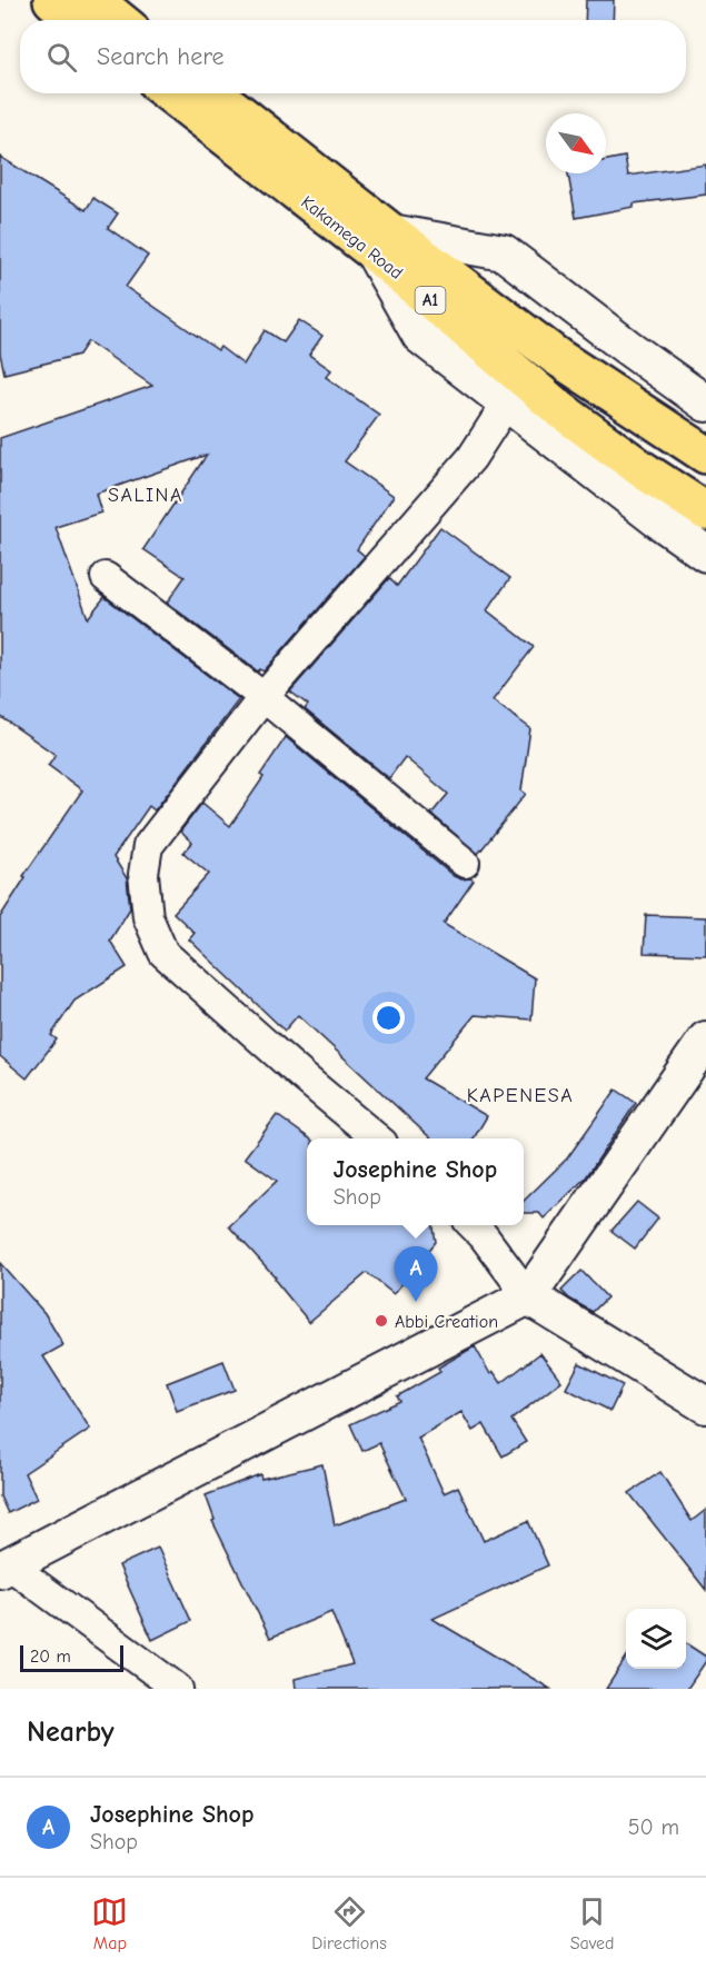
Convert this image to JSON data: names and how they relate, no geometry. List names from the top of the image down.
{
  "streets": {
    "highway": ["Kakamega Road", "A1"]
  },
  "districts": ["SALINA", "KAPENESA"],
  "places": ["Abbi Creation"],
  "scale_bar": "20 m",
  "north": "bottom right",
  "page": {
    "search": "Search here",
    "popup": ["Josephine Shop", "Shop"],
    "pins": "A",
    "scale": "20 m",
    "heading": "Nearby",
    "list": [
      {
        "mark": "A",
        "name": "Josephine Shop",
        "note": "Shop",
        "value": "50 m"
      }
    ],
    "nav": ["Map", "Directions", "Saved"]
  }
}
